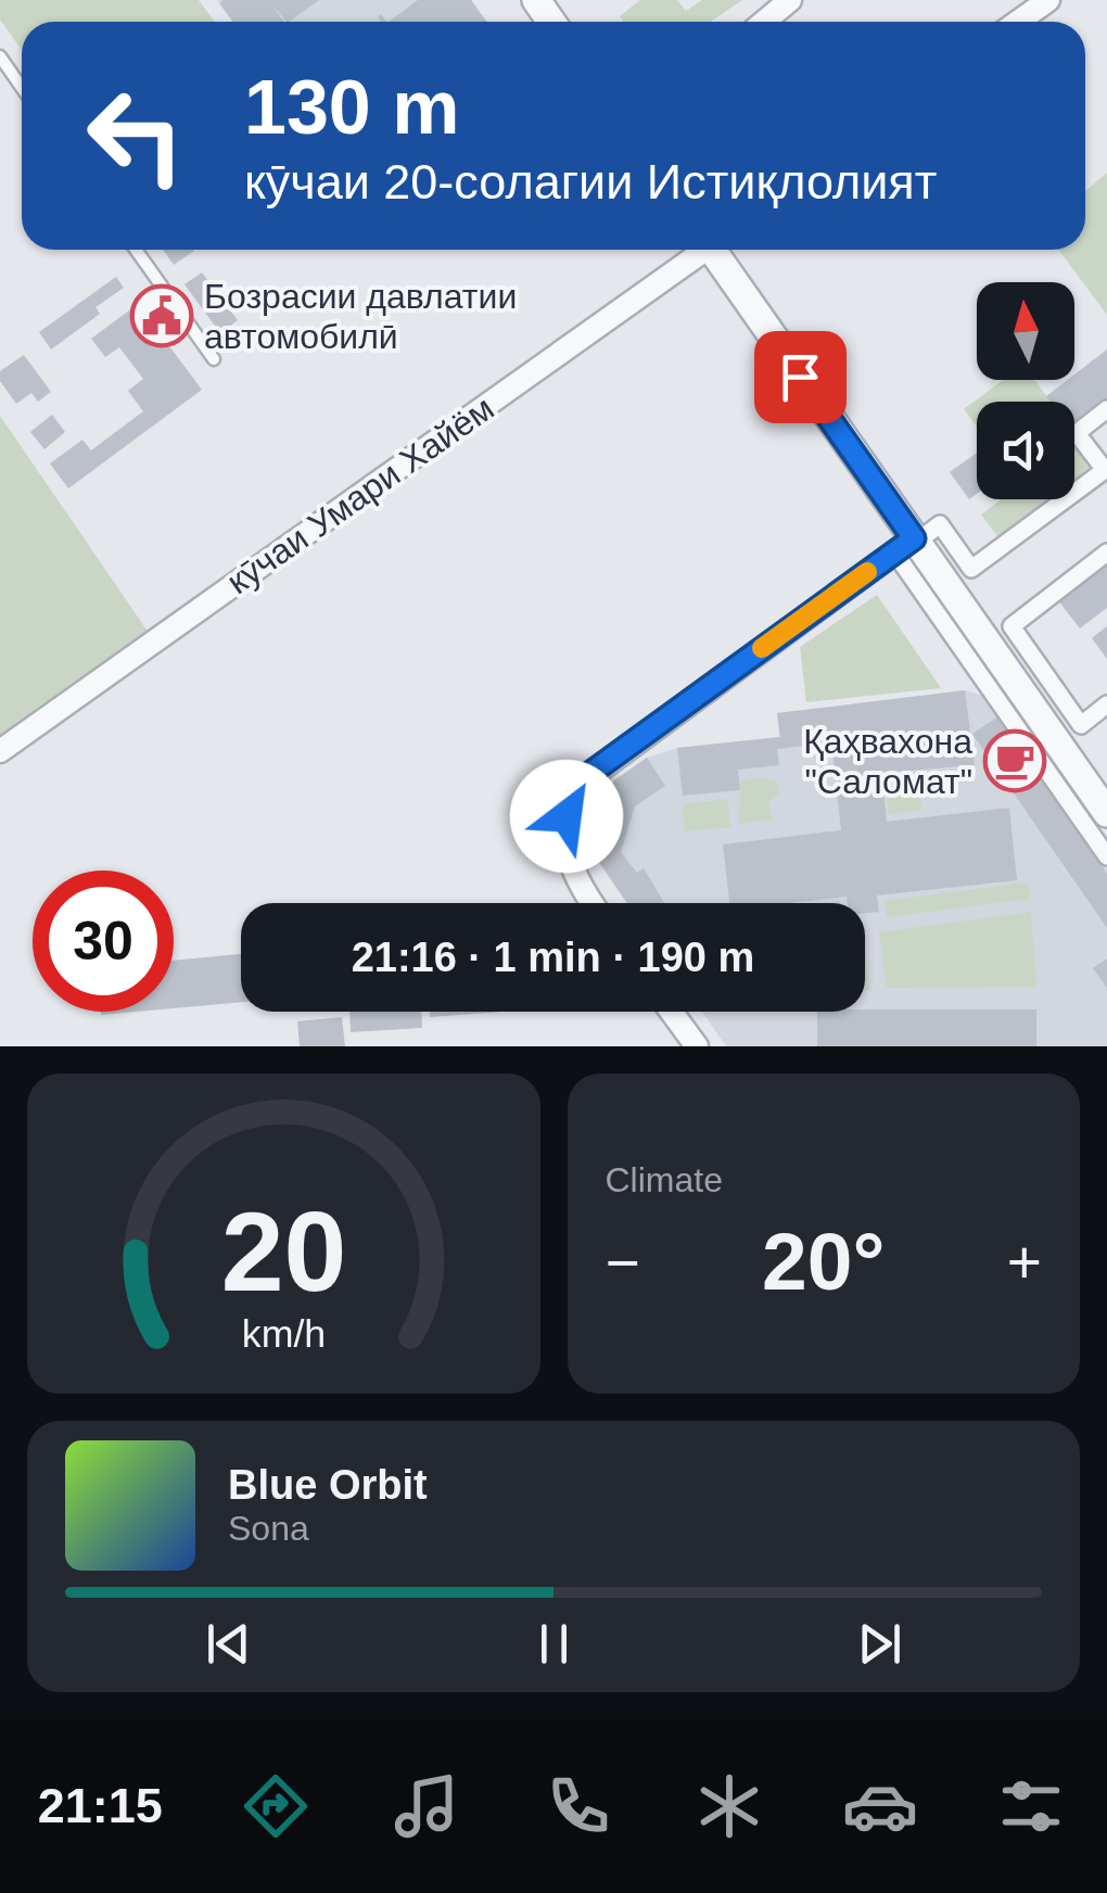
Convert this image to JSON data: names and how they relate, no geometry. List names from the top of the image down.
{
  "streets": {
    "street": ["кӯчаи Умари Хайём"]
  },
  "places": {
    "public building": ["Бозрасии давлатии автомобилӣ"],
    "cafe": ["Қаҳвахона \"Саломат\""]
  },
  "north": "top",
  "page": {
    "turn": ["130 m", "кӯчаи 20-солагии Истиқлолият"],
    "limit": "30",
    "trip": "21:16 · 1 min · 190 m",
    "tile": "Climate",
    "heat": ["−", "20°", "+"],
    "song": ["Blue Orbit", "Sona"],
    "tabs": "21:15",
    "gauge": ["20", "km/h"]
  }
}
